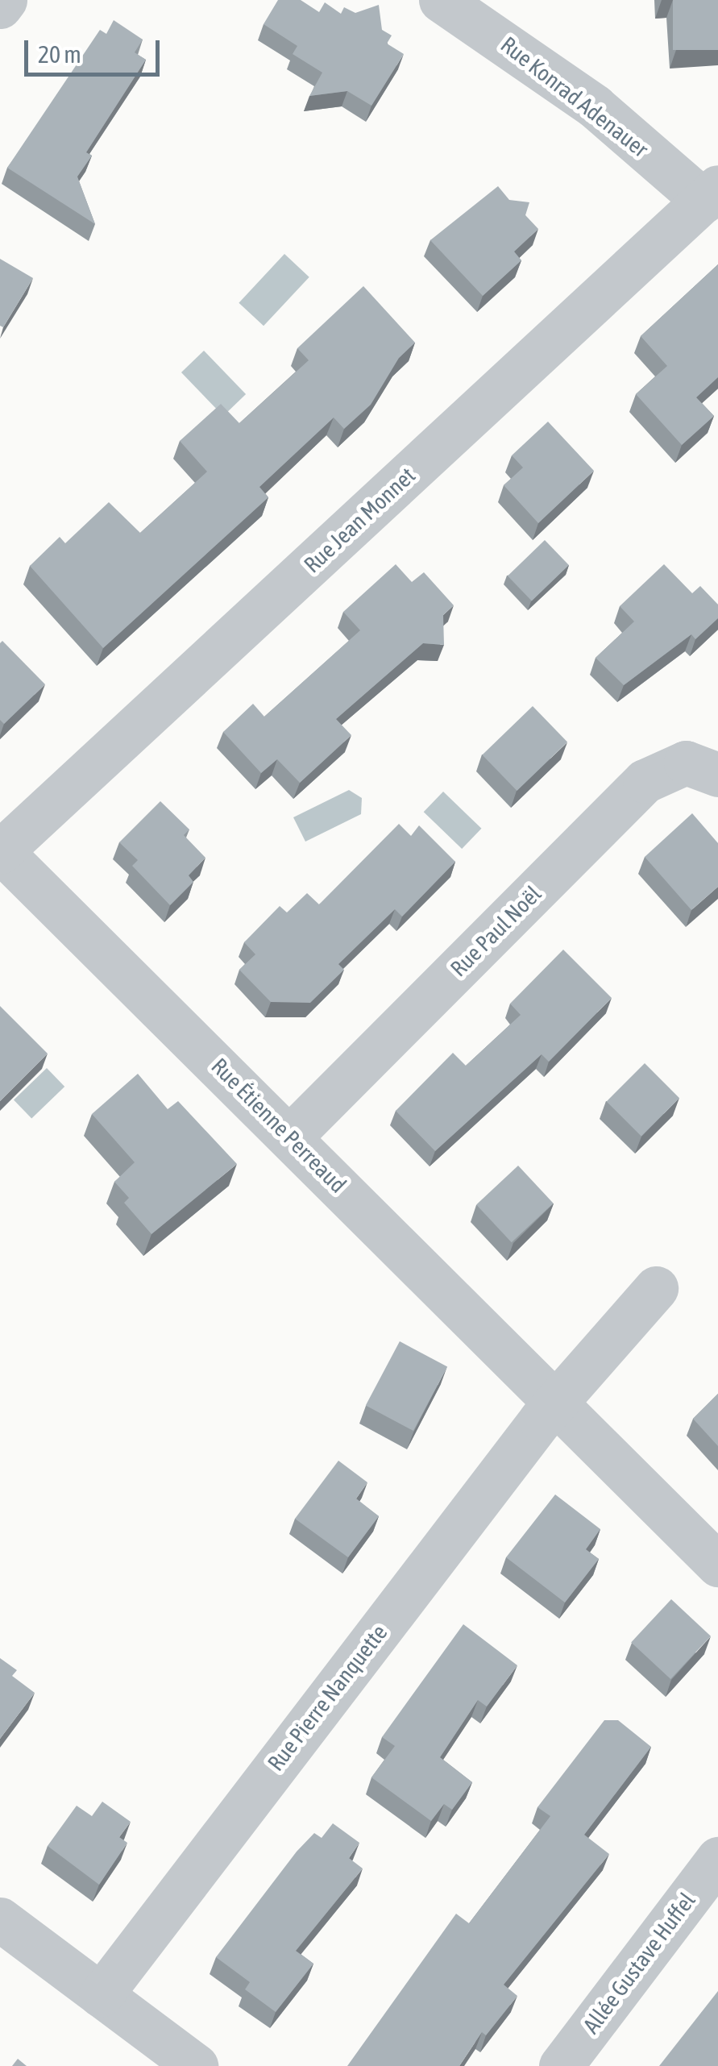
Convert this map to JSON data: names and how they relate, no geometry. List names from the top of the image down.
{
  "streets": {
    "street": [
      "Rue Konrad Adenauer",
      "Rue Jean Monnet",
      "Rue Paul Noël",
      "Rue Étienne Perreaud",
      "Rue Pierre Nanquette",
      "Allée Gustave Huffel"
    ]
  },
  "crossings": [
    ["Rue Konrad Adenauer", "Rue Jean Monnet"],
    ["Rue Jean Monnet", "Rue Étienne Perreaud"],
    ["Rue Paul Noël", "Rue Étienne Perreaud"],
    ["Rue Étienne Perreaud", "Rue Pierre Nanquette"]
  ],
  "scale_bar": "20 m"
}
